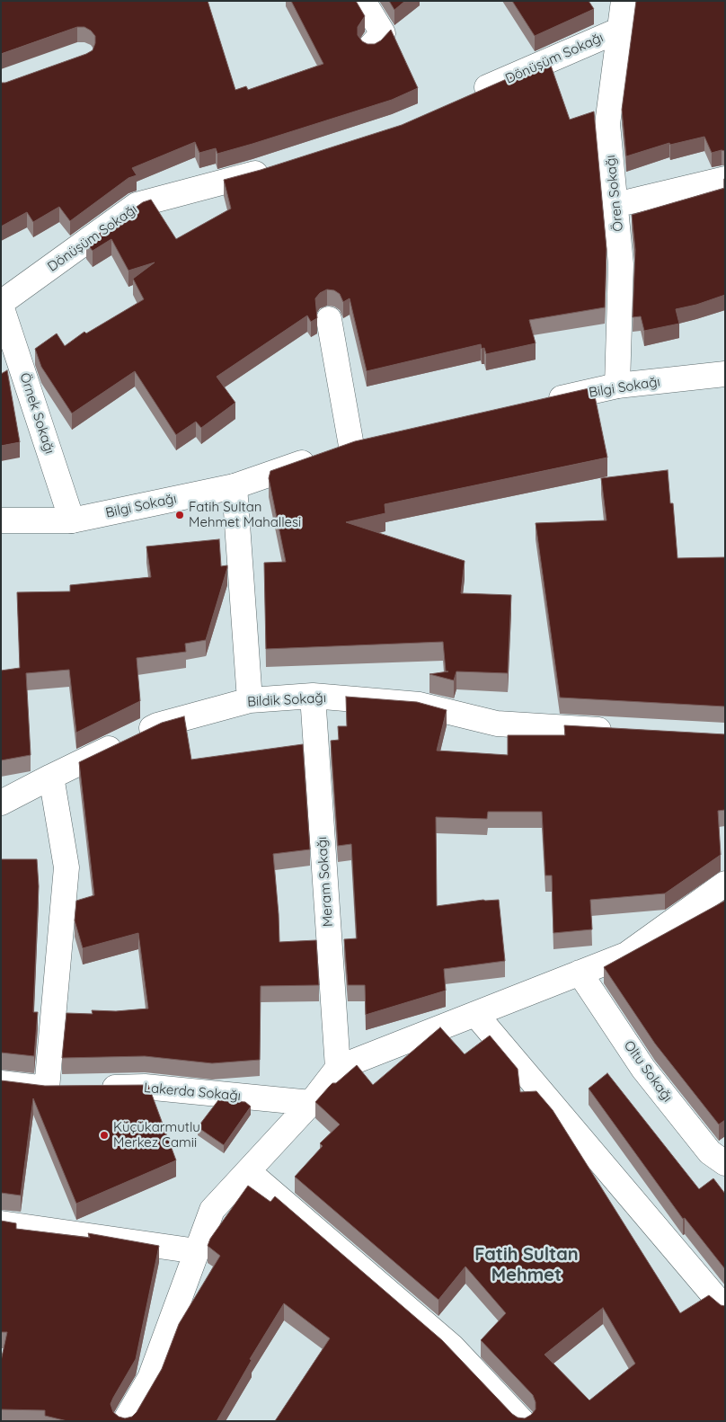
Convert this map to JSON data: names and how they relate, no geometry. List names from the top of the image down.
{
  "streets": {
    "street": [
      "Dönüşüm Sokağı",
      "Ören Sokağı",
      "Bilgi Sokağı",
      "Örnek Sokağı",
      "Bildik Sokağı",
      "Meram Sokağı",
      "Oltu Sokağı",
      "Lakerda Sokağı"
    ]
  },
  "crossings": [
    ["Dönüşüm Sokağı", "Ören Sokağı"],
    ["Dönüşüm Sokağı", "Örnek Sokağı"],
    ["Ören Sokağı", "Bilgi Sokağı"],
    ["Bilgi Sokağı", "Örnek Sokağı"],
    ["Bildik Sokağı", "Meram Sokağı"]
  ],
  "districts": ["Fatih Sultan Mehmet"],
  "places": ["Fatih Sultan Mehmet Mahallesi", "Küçükarmutlu Merkez Camii"]
}
